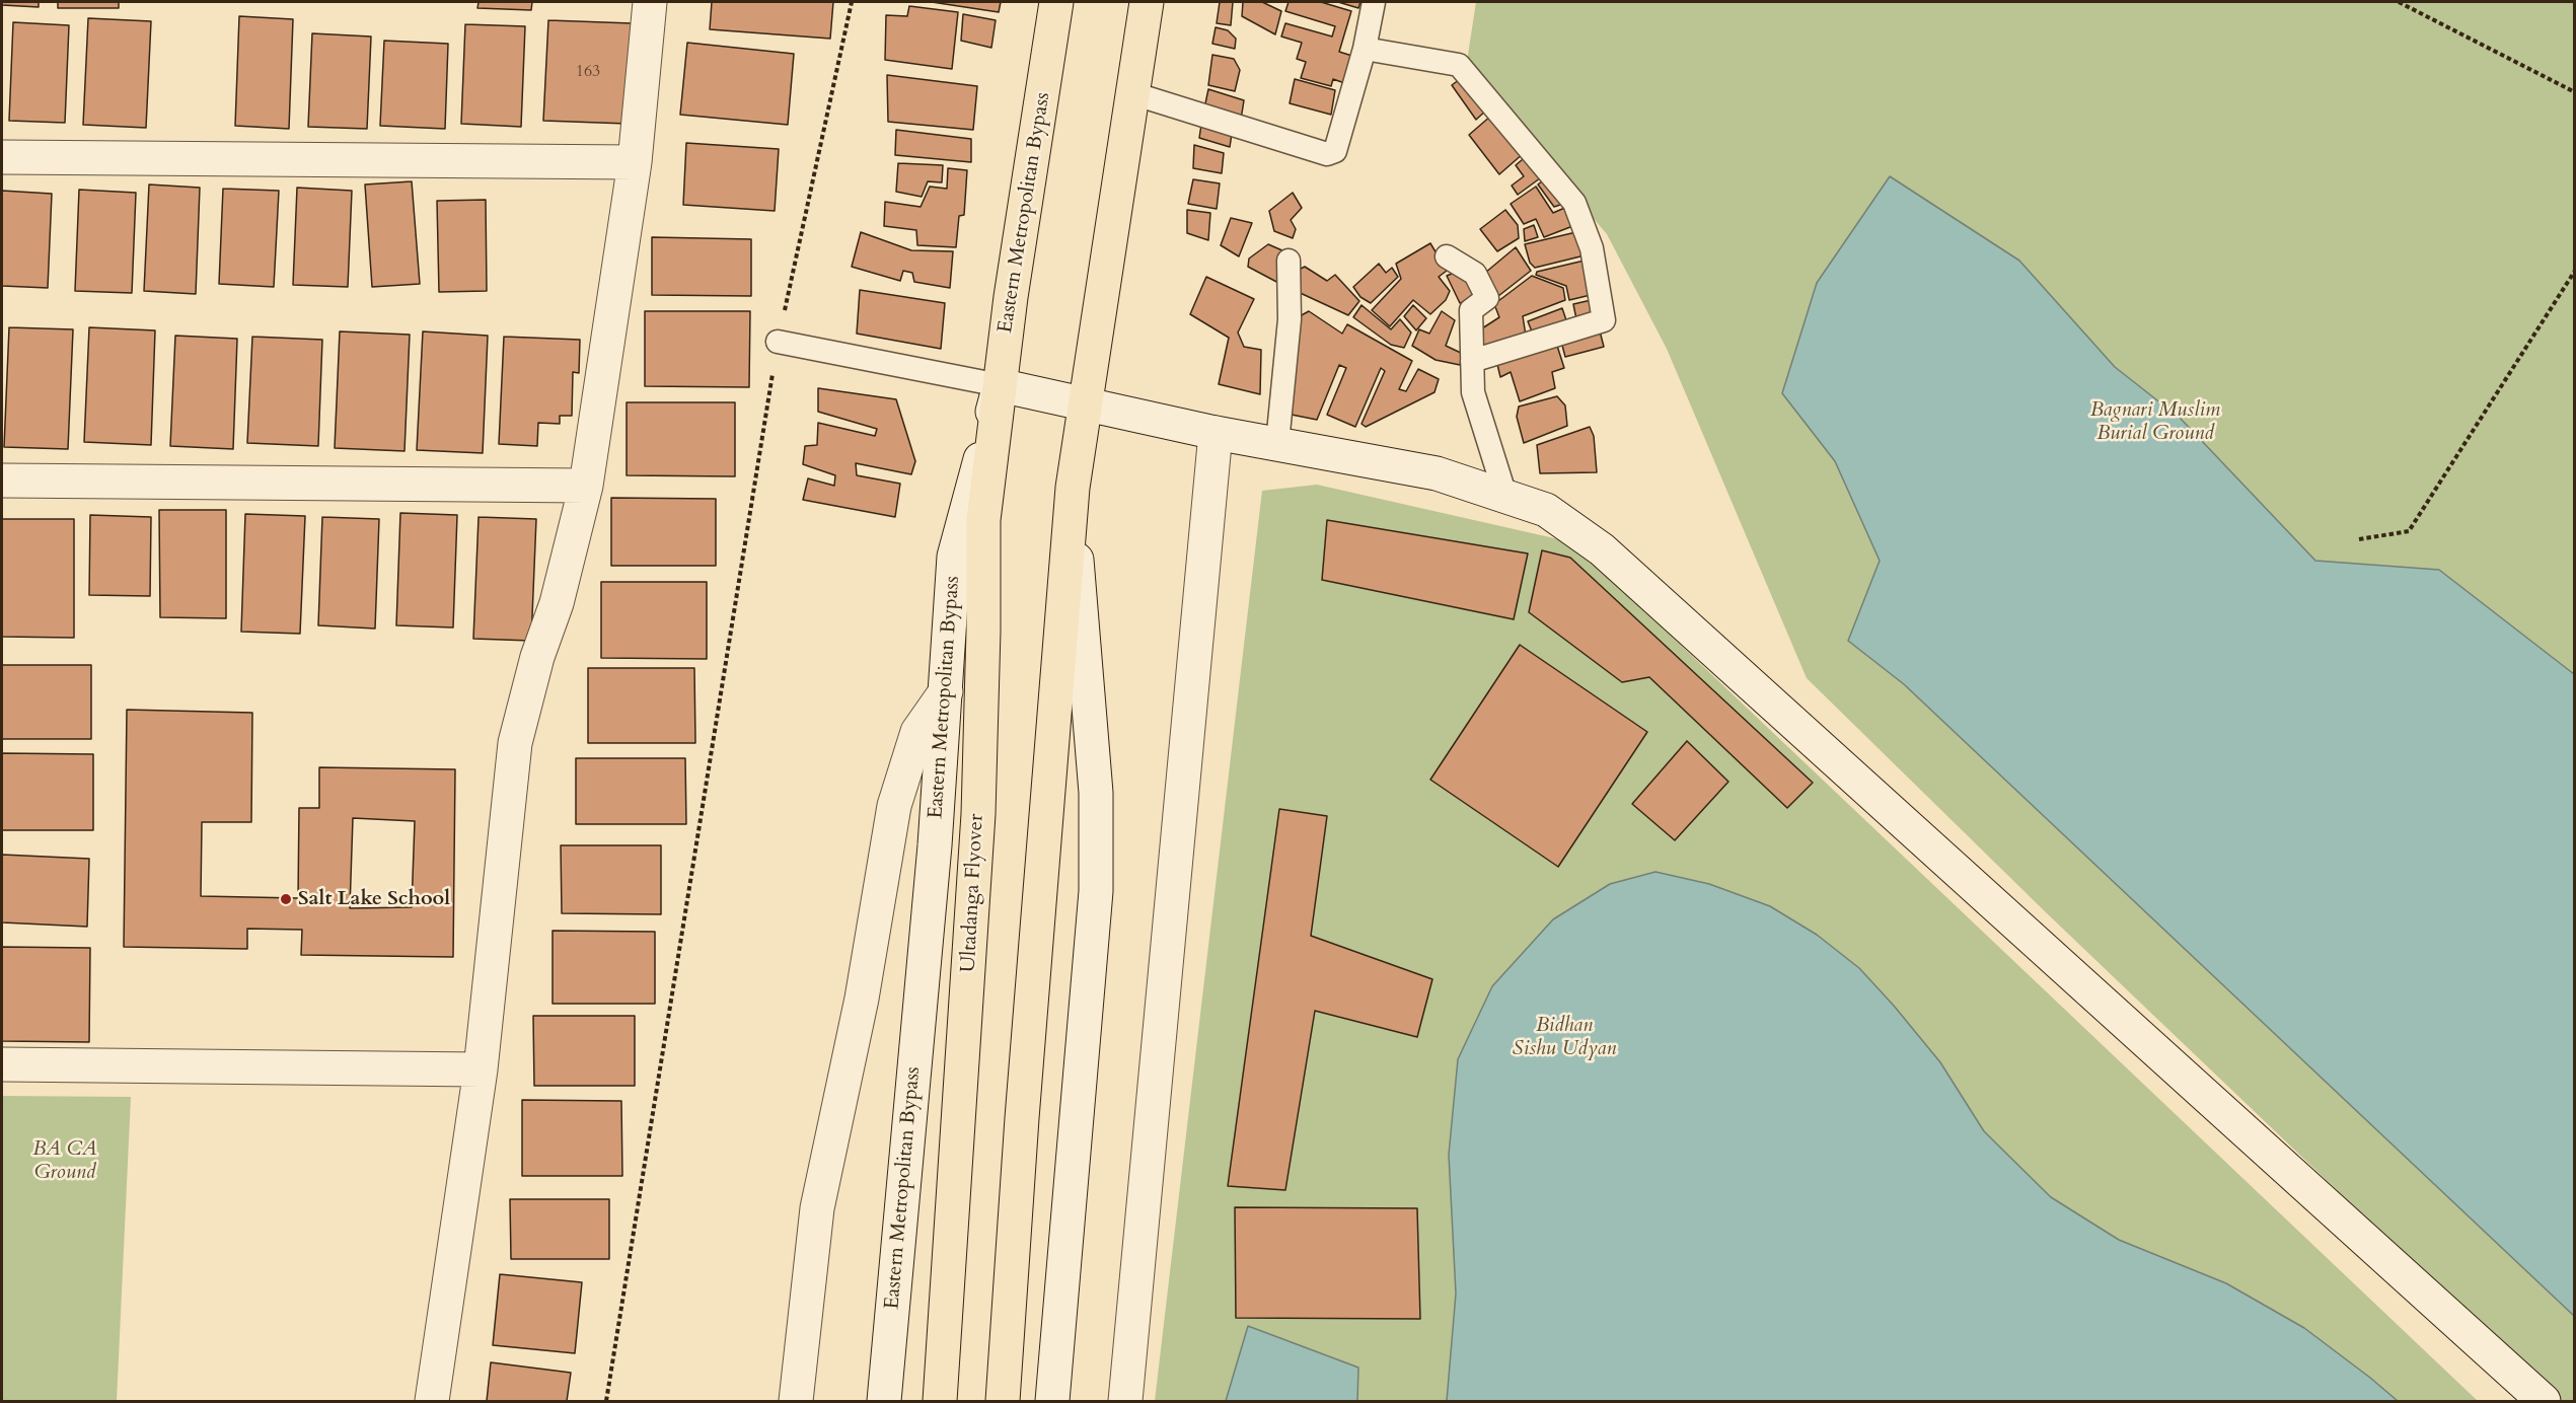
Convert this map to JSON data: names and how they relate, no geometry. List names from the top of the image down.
{
  "streets": {
    "main road": ["Eastern Metropolitan Bypass", "Ultadanga Flyover"]
  },
  "crossings": [
    ["Eastern Metropolitan Bypass", "Ultadanga Flyover"]
  ],
  "parks": ["Bagnari Muslim Burial Ground", "Bidhan Sishu Udyan", "BA CA Ground"],
  "places": ["Salt Lake School"],
  "house_numbers": ["163"]
}
